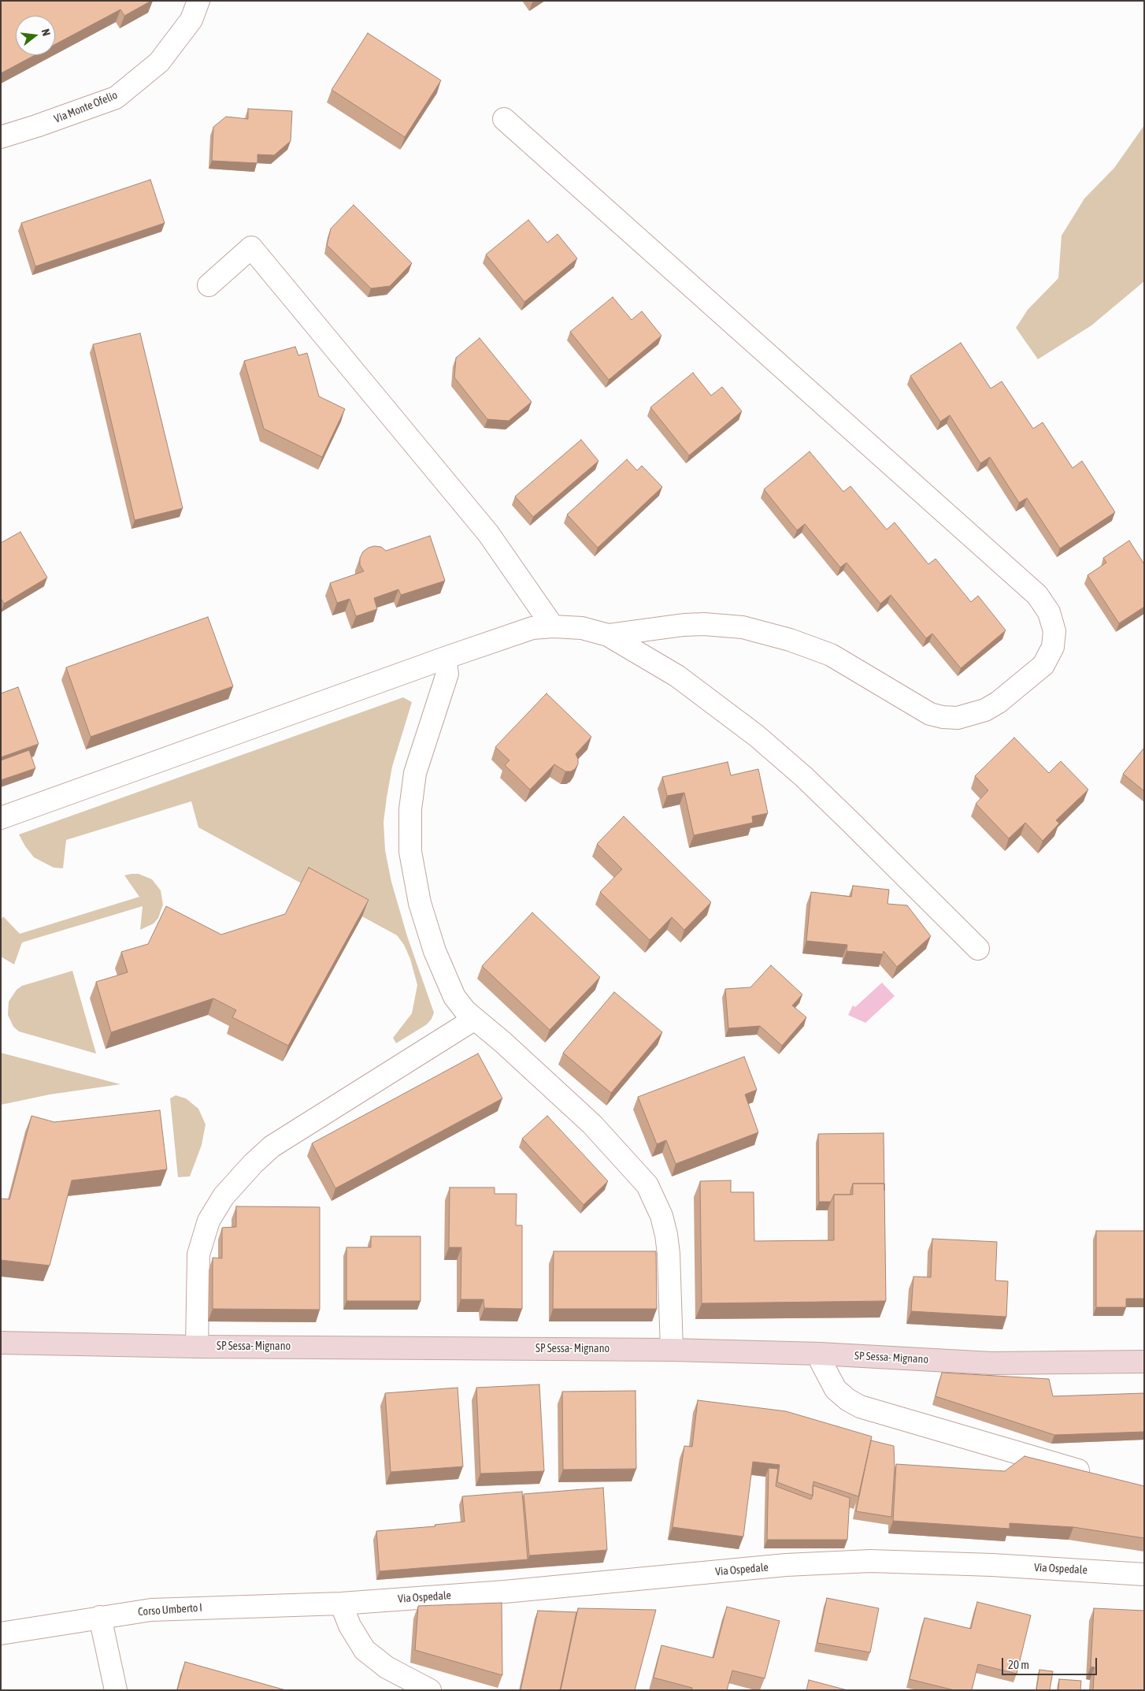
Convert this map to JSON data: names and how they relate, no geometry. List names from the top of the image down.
{
  "streets": {
    "street": [
      "Via Monte Ofelio",
      "SP Sessa- Mignano",
      "Via Ospedale",
      "Corso Umberto I"
    ]
  },
  "crossings": [
    ["Via Ospedale", "Corso Umberto I"]
  ],
  "scale_bar": "20 m",
  "north": "right"
}
